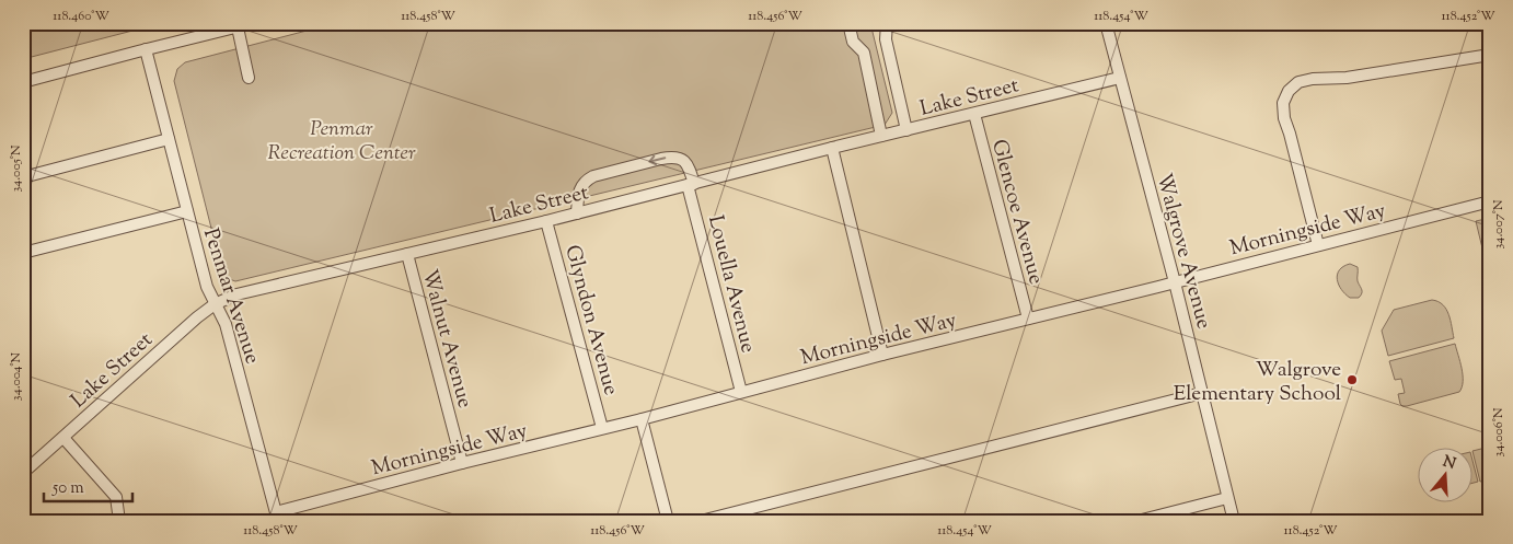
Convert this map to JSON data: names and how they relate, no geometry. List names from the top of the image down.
{
  "streets": {
    "street": [
      "Lake Street",
      "Glencoe Avenue",
      "Morningside Way",
      "Walgrove Avenue",
      "Louella Avenue",
      "Penmar Avenue",
      "Glyndon Avenue",
      "Walnut Avenue"
    ]
  },
  "crossings": [
    ["Lake Street", "Glencoe Avenue"],
    ["Lake Street", "Walgrove Avenue"],
    ["Lake Street", "Louella Avenue"],
    ["Lake Street", "Penmar Avenue"],
    ["Lake Street", "Glyndon Avenue"],
    ["Lake Street", "Walnut Avenue"],
    ["Glencoe Avenue", "Morningside Way"],
    ["Morningside Way", "Walgrove Avenue"],
    ["Morningside Way", "Louella Avenue"],
    ["Morningside Way", "Penmar Avenue"],
    ["Morningside Way", "Glyndon Avenue"],
    ["Morningside Way", "Walnut Avenue"]
  ],
  "parks": ["Penmar Recreation Center"],
  "places": ["Walgrove Elementary School"],
  "scale_bar": "50 m",
  "north": "top",
  "coordinates": [
    "118.460°W",
    "118.458°W",
    "118.456°W",
    "118.454°W",
    "118.452°W",
    "34.005°N",
    "34.007°N",
    "34.004°N",
    "34.006°N"
  ]
}
